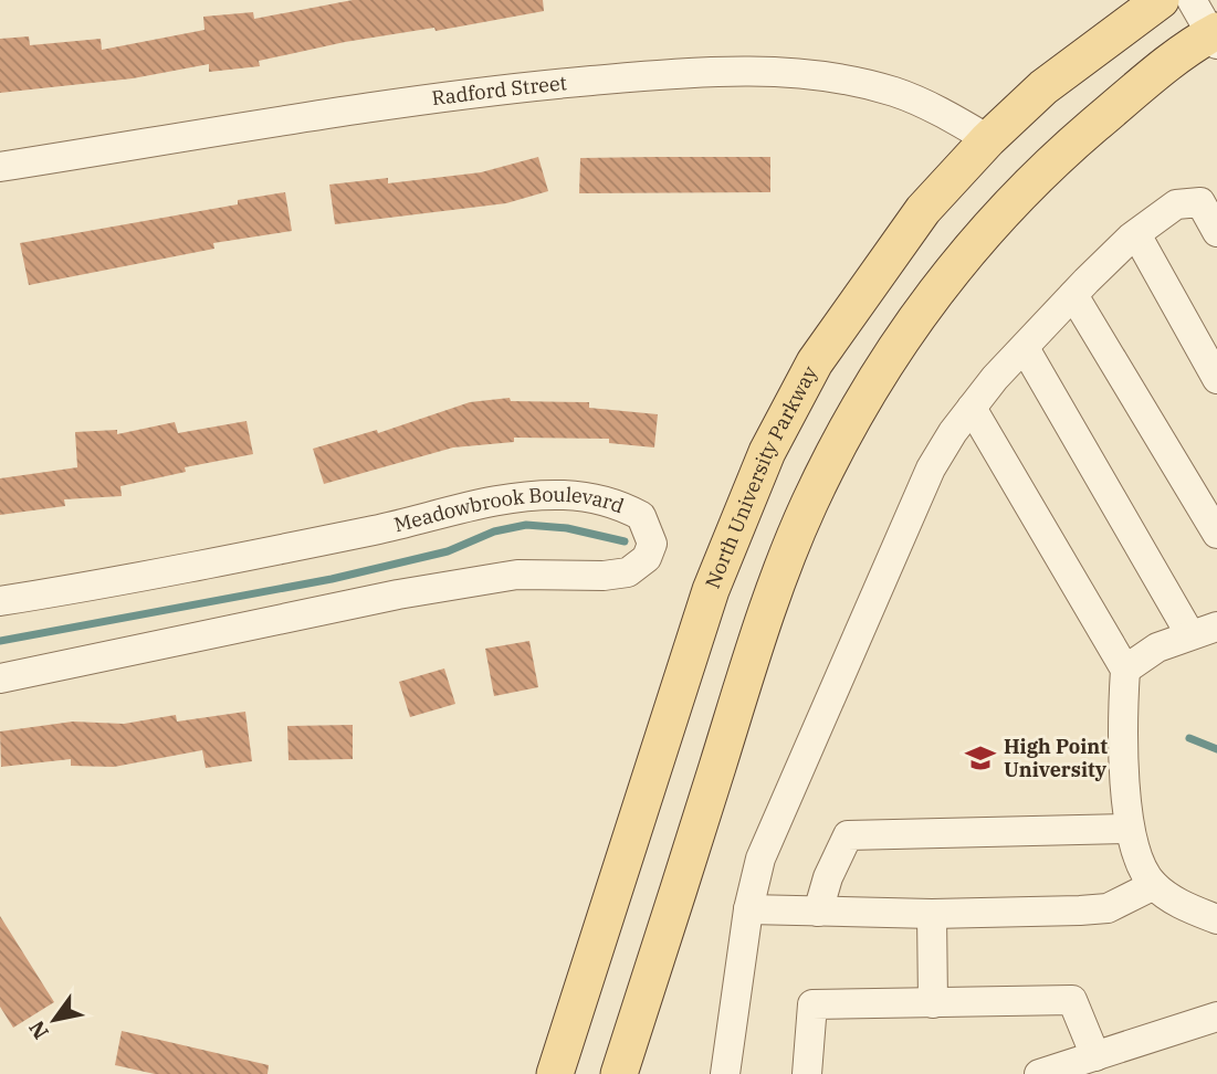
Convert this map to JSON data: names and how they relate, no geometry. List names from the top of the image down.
{
  "streets": {
    "main road": ["North University Parkway"],
    "street": ["Radford Street", "Meadowbrook Boulevard"]
  },
  "crossings": [
    ["Radford Street", "North University Parkway"]
  ],
  "places": {
    "school or university": ["High Point University"]
  },
  "north": "bottom left"
}
